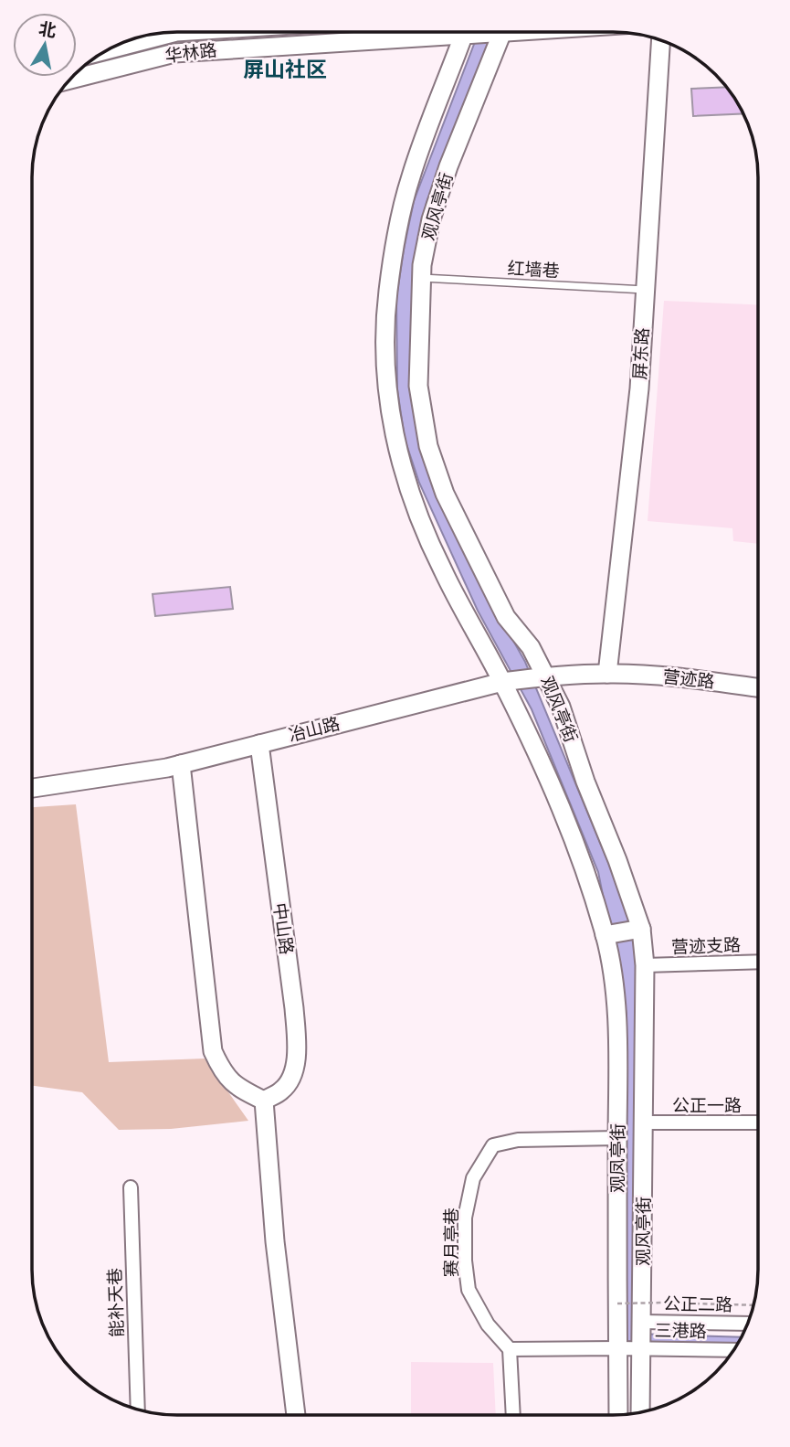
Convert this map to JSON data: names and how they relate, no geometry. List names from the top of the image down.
{
  "streets": {
    "street": [
      "华林路",
      "观风亭街",
      "屏东路",
      "营迹路",
      "冶山路",
      "中山路",
      "营迹支路",
      "公正一路",
      "观凤亭街",
      "赛月亭巷",
      "能补天巷",
      "公正二路",
      "三港路"
    ],
    "lane": ["红墙巷"]
  },
  "crossings": [
    ["华林路", "观风亭街"],
    ["观风亭街", "红墙巷"],
    ["观风亭街", "冶山路"],
    ["观风亭街", "营迹支路"],
    ["观风亭街", "公正一路"],
    ["观风亭街", "观凤亭街"],
    ["观风亭街", "公正二路"],
    ["观风亭街", "三港路"],
    ["红墙巷", "屏东路"],
    ["屏东路", "营迹路"],
    ["屏东路", "冶山路"],
    ["营迹路", "冶山路"],
    ["冶山路", "中山路"],
    ["观凤亭街", "赛月亭巷"],
    ["观凤亭街", "三港路"],
    ["赛月亭巷", "三港路"]
  ],
  "districts": ["屏山社区"],
  "north": "top"
}
